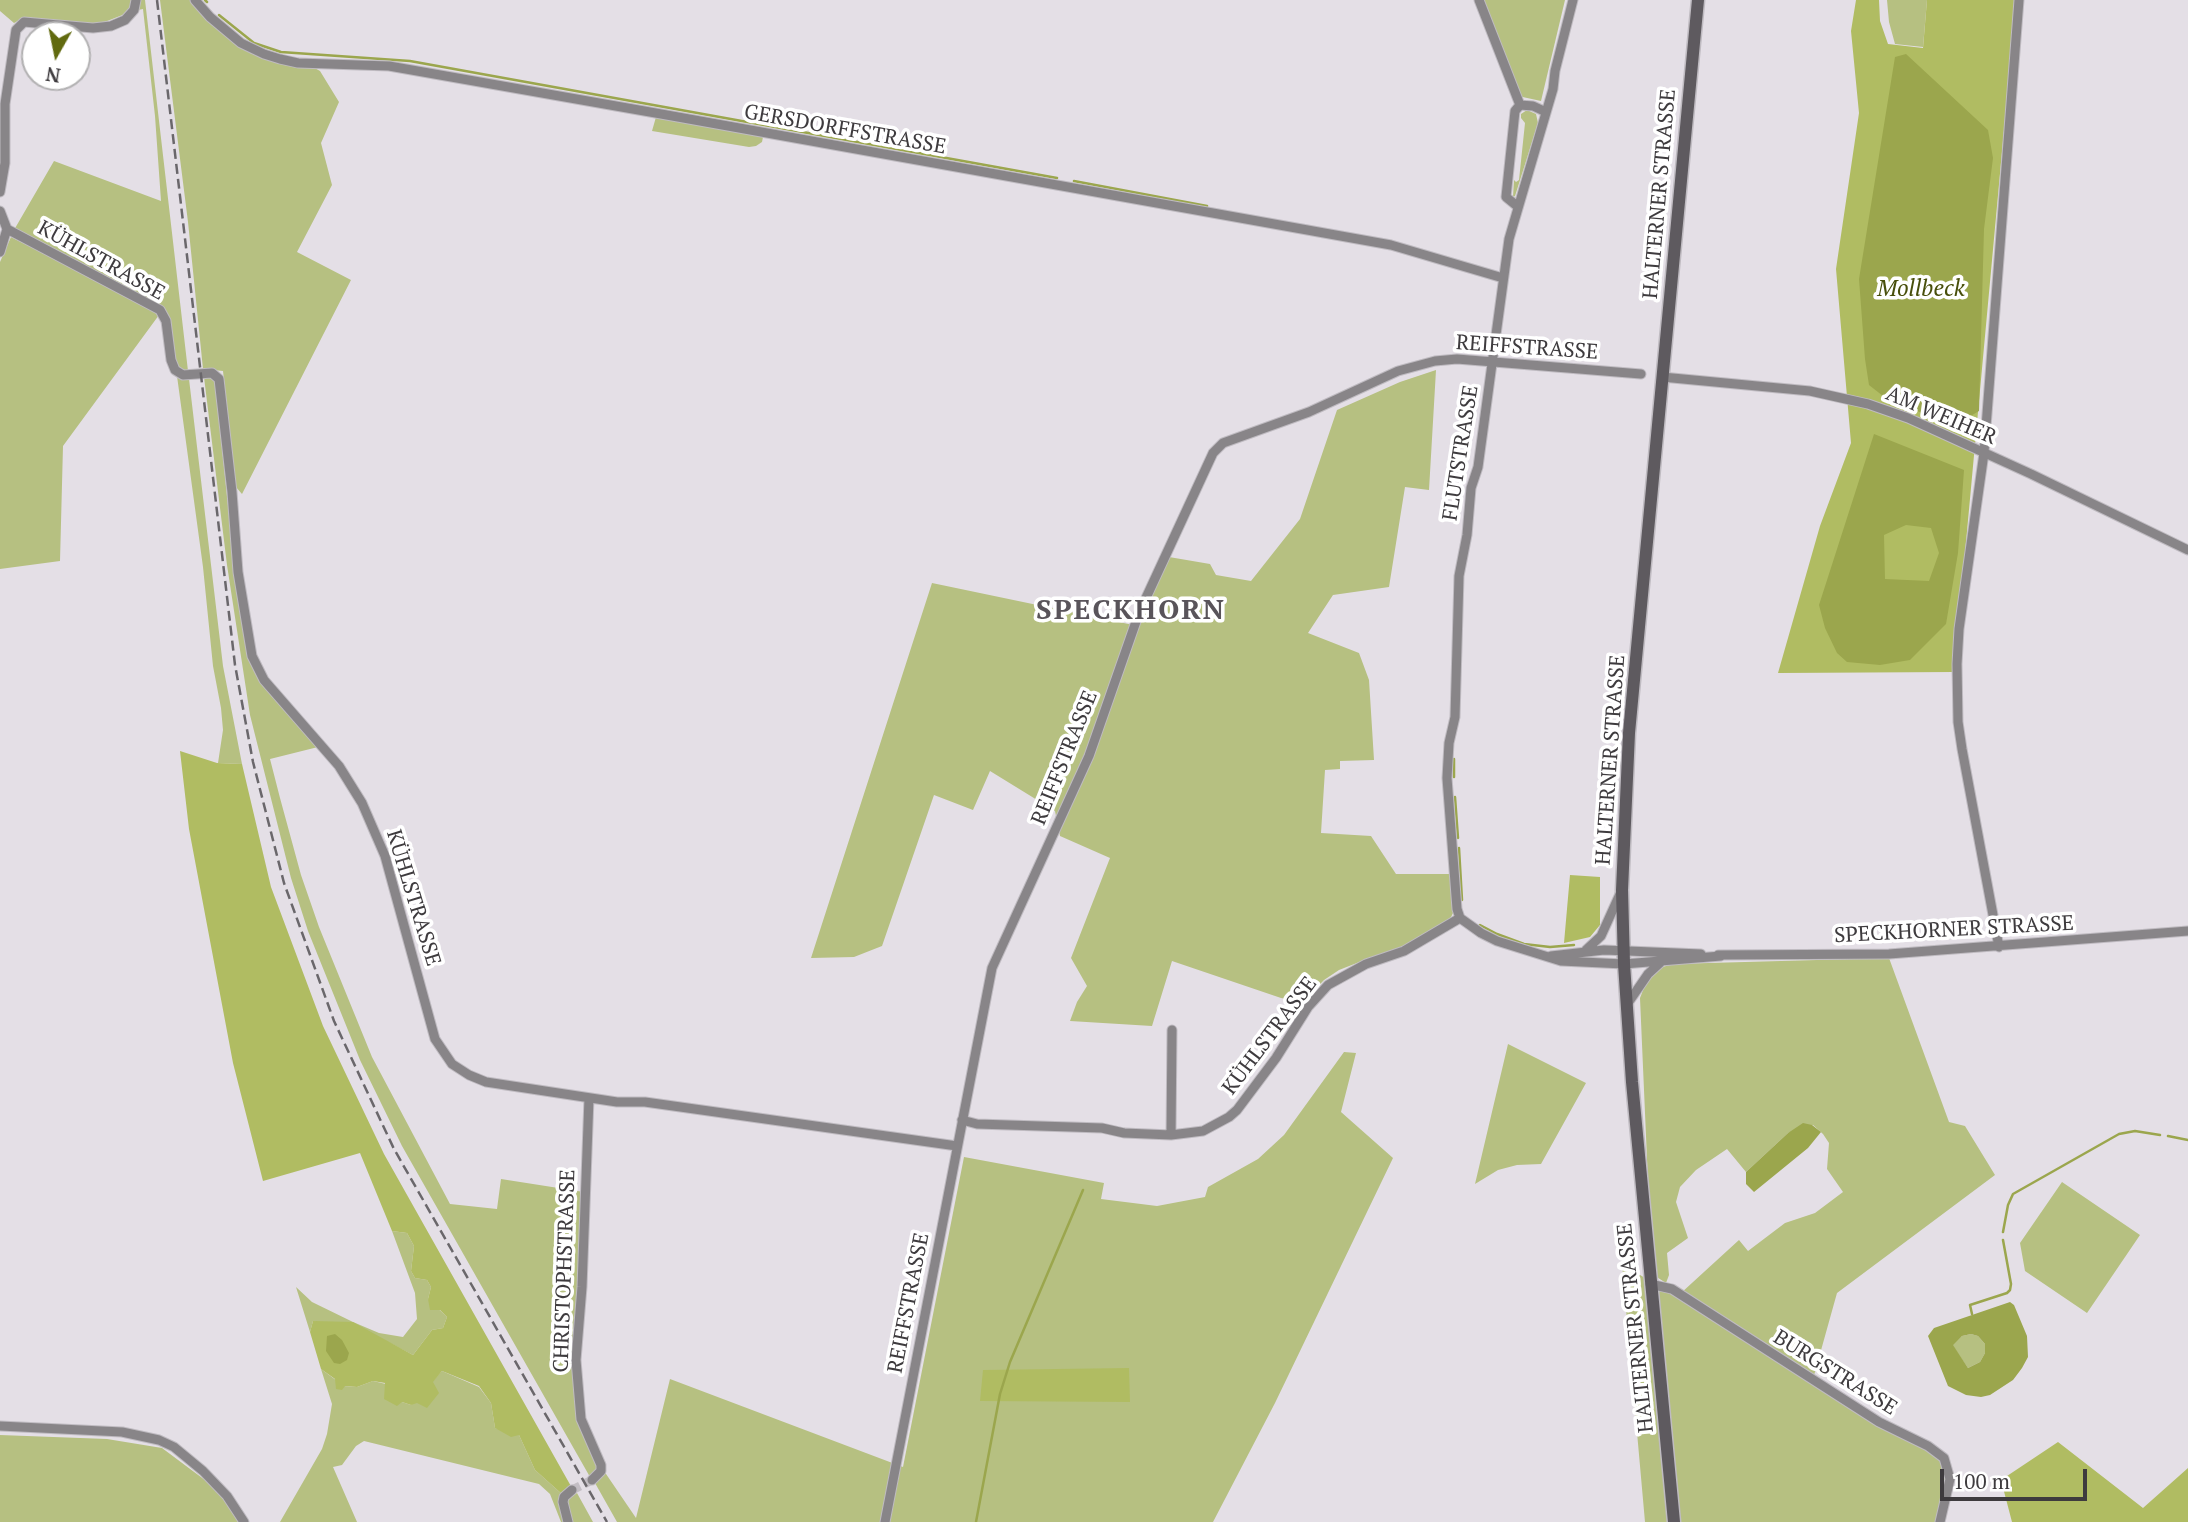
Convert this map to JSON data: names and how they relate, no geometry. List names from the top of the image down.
{
  "streets": {
    "main road": ["HALTERNER STRASSE"],
    "street": [
      "GERSDORFFSTRASSE",
      "KÜHLSTRASSE",
      "REIFFSTRASSE",
      "AM WEIHER",
      "FLUTSTRASSE",
      "SPECKHORNER STRASSE",
      "CHRISTOPHSTRASSE",
      "BURGSTRASSE"
    ]
  },
  "crossings": [
    ["GERSDORFFSTRASSE", "FLUTSTRASSE"],
    ["HALTERNER STRASSE", "AM WEIHER"],
    ["HALTERNER STRASSE", "SPECKHORNER STRASSE"],
    ["HALTERNER STRASSE", "BURGSTRASSE"],
    ["KÜHLSTRASSE", "REIFFSTRASSE"],
    ["KÜHLSTRASSE", "FLUTSTRASSE"],
    ["KÜHLSTRASSE", "CHRISTOPHSTRASSE"],
    ["REIFFSTRASSE", "FLUTSTRASSE"]
  ],
  "districts": ["SPECKHORN"],
  "water": ["Mollbeck"],
  "scale_bar": "100 m",
  "north": "bottom"
}
